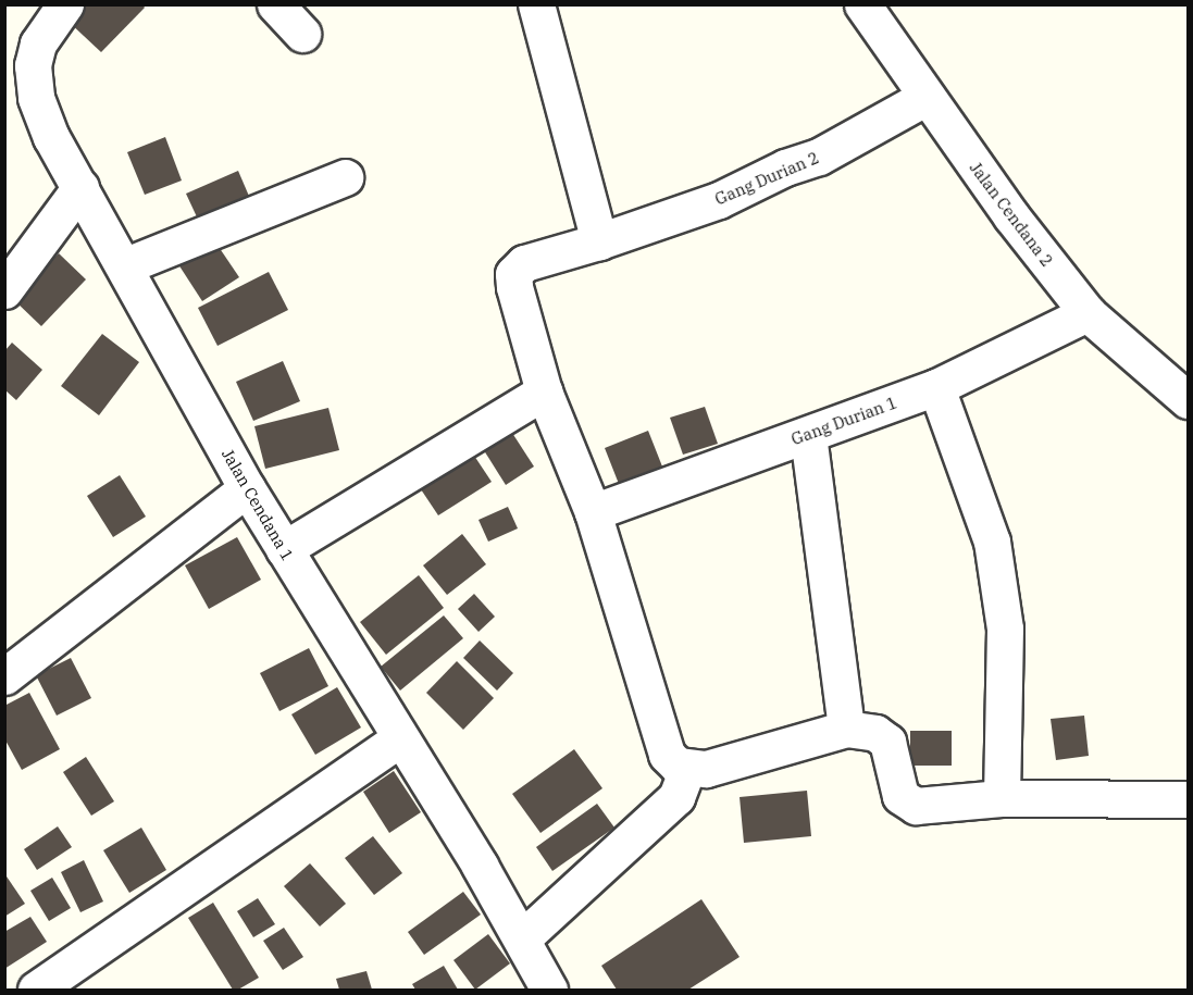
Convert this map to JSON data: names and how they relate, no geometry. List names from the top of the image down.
{
  "streets": {
    "street": [
      "Gang Durian 2",
      "Jalan Cendana 2",
      "Gang Durian 1",
      "Jalan Cendana 1"
    ]
  },
  "crossings": [
    ["Gang Durian 2", "Jalan Cendana 2"],
    ["Jalan Cendana 2", "Gang Durian 1"]
  ]
}
